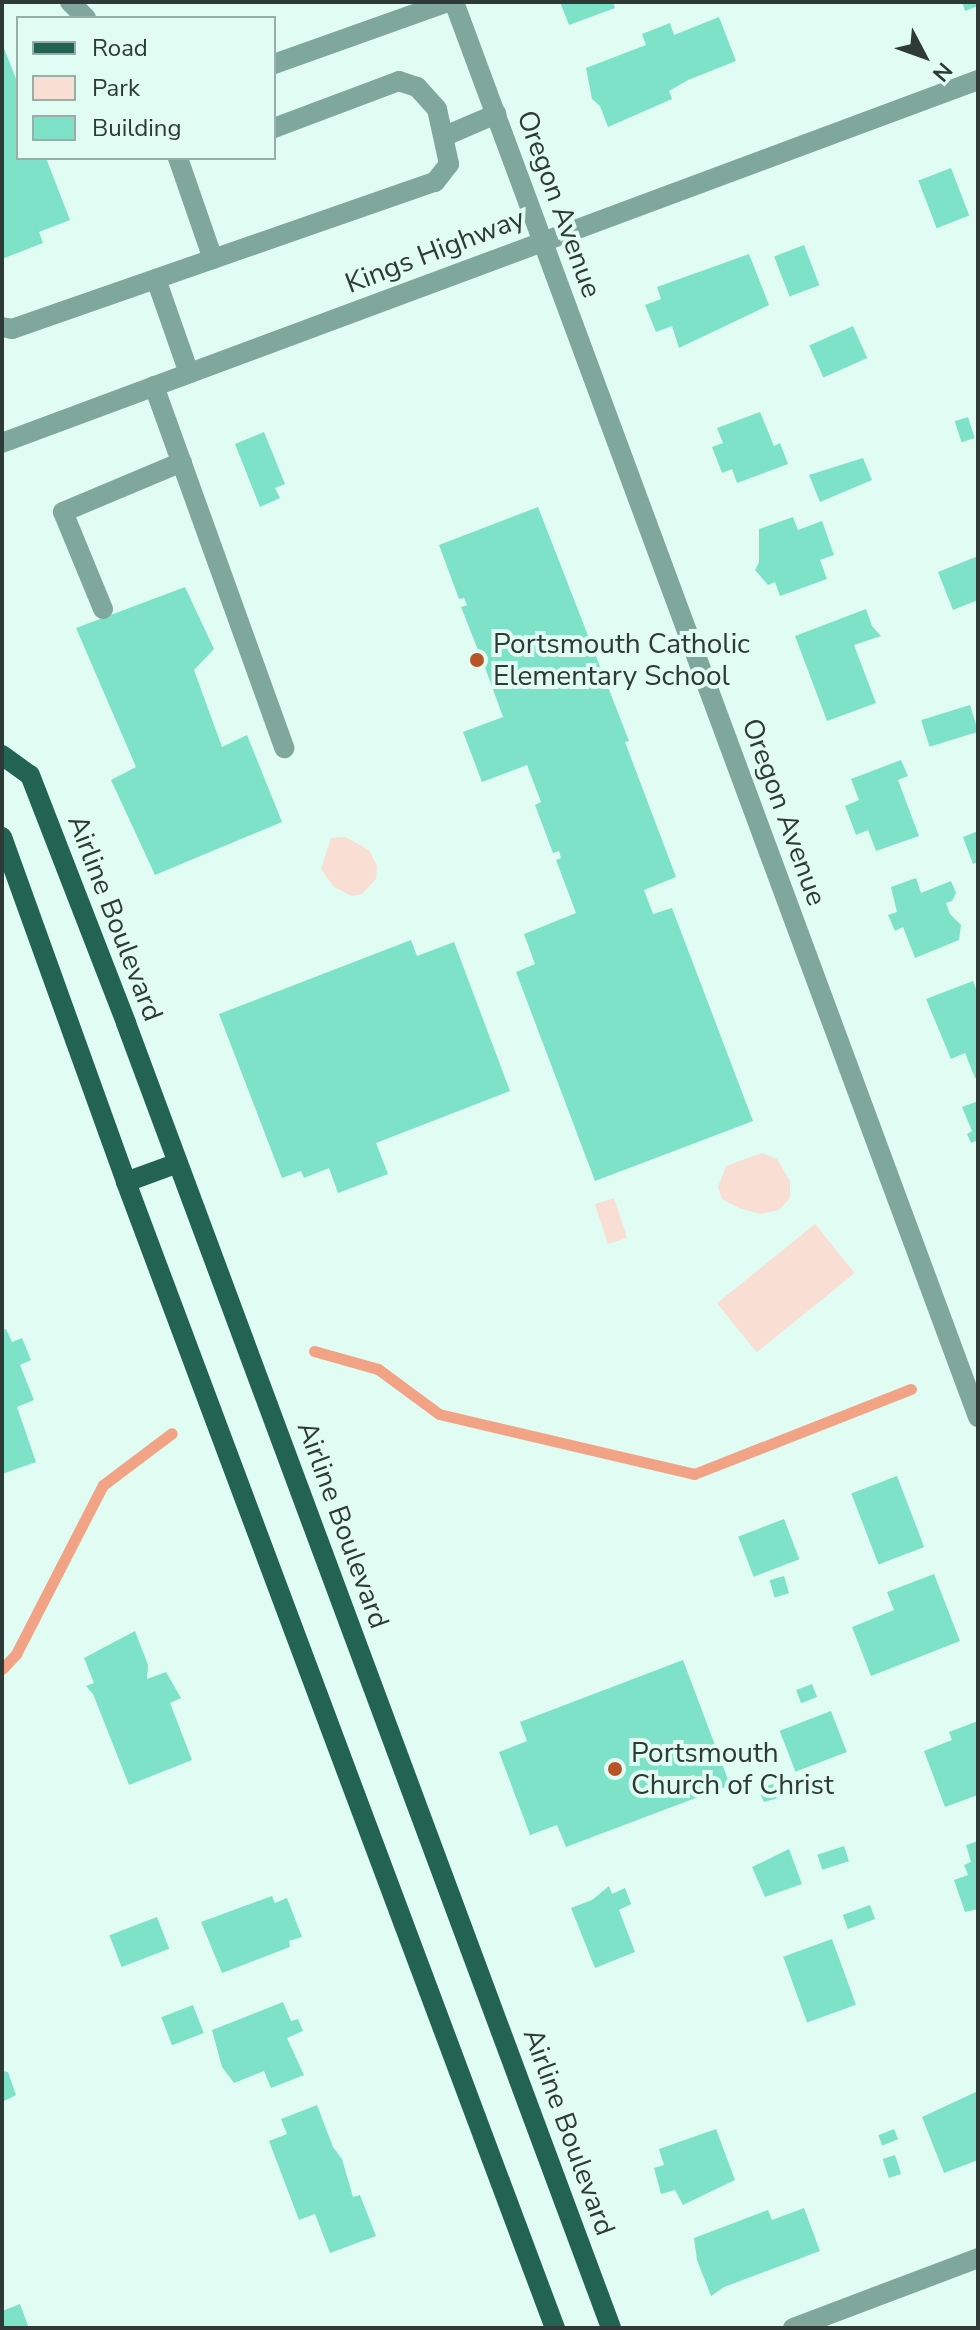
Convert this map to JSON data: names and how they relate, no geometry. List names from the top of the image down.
{
  "streets": {
    "main road": ["Airline Boulevard"],
    "street": ["Oregon Avenue", "Kings Highway"]
  },
  "crossings": [
    ["Oregon Avenue", "Kings Highway"]
  ],
  "places": ["Portsmouth Catholic Elementary School", "Portsmouth Church of Christ"],
  "legend": ["Road", "Park", "Building"],
  "north": "bottom right"
}
